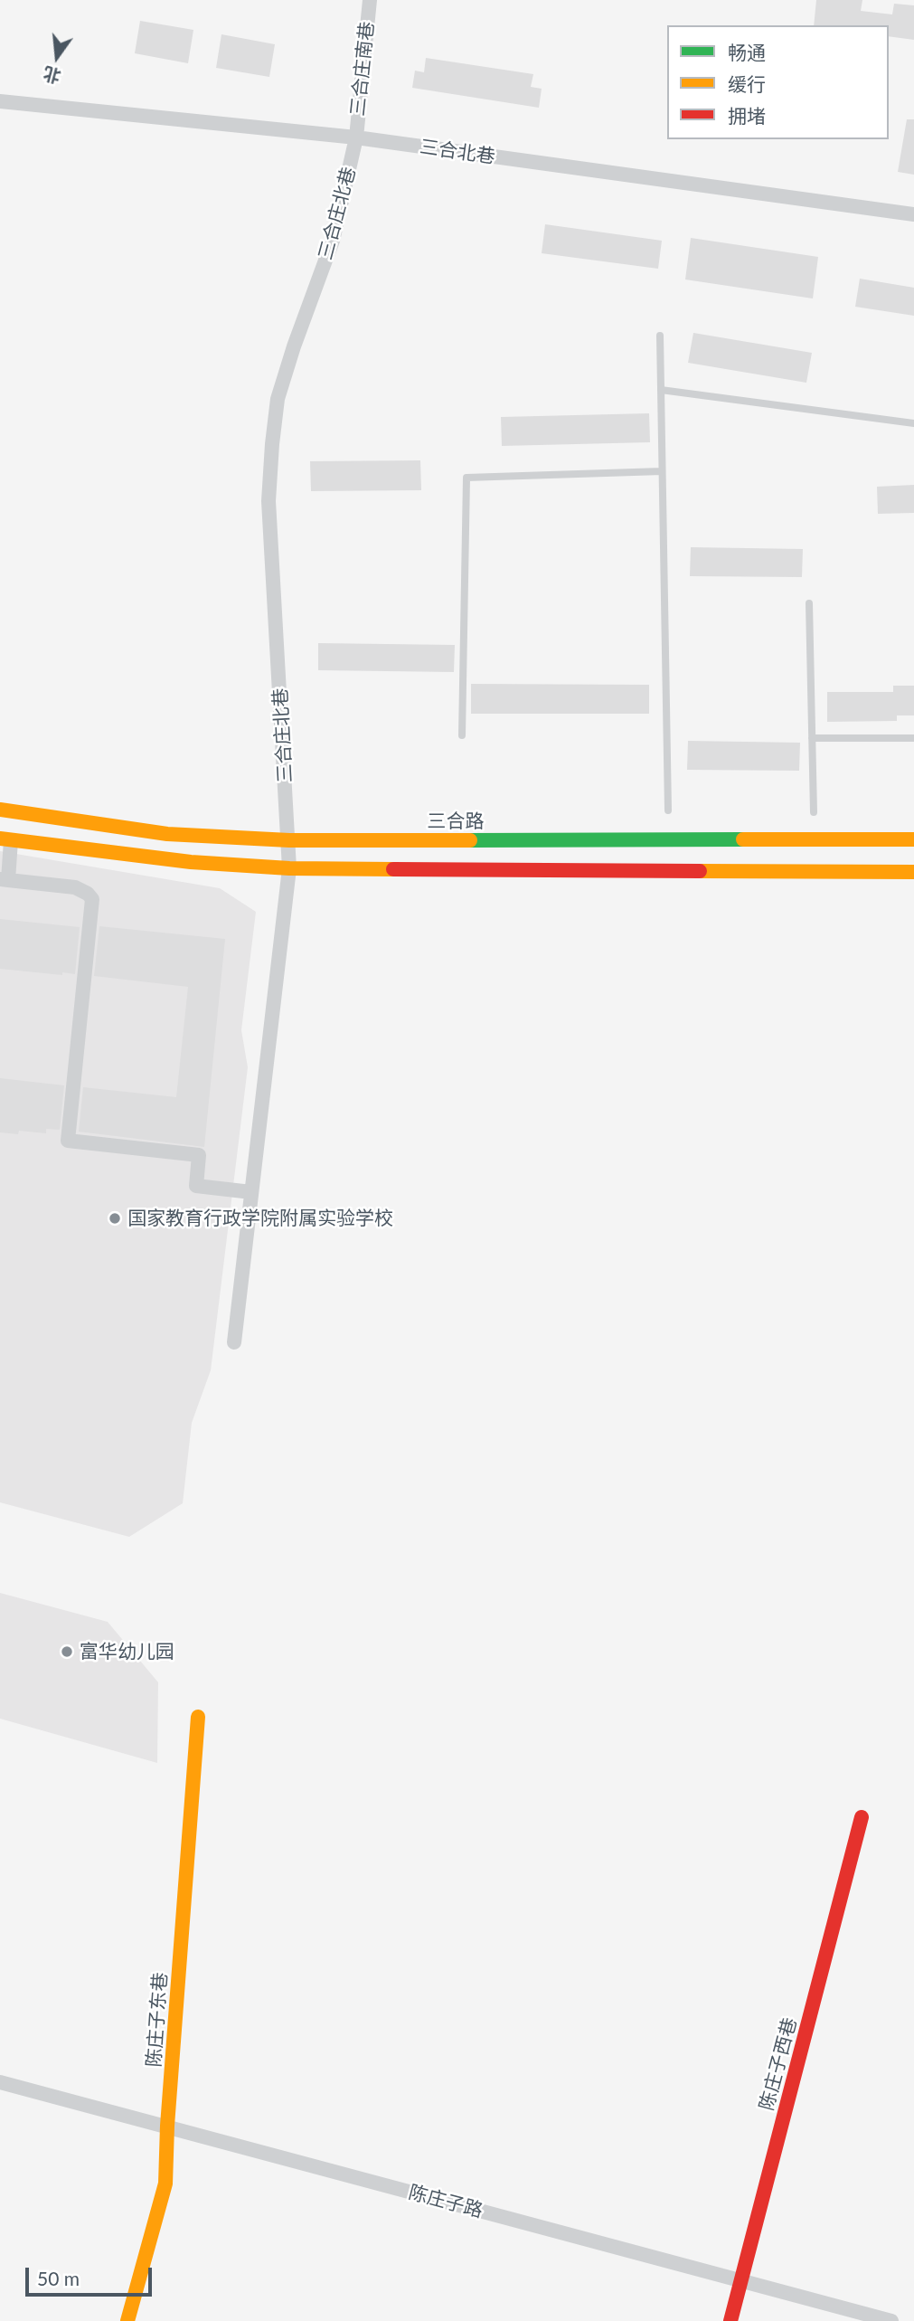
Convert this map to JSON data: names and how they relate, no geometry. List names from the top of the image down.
{
  "streets": {
    "street": [
      "三合庄南巷",
      "三合北巷",
      "三合庄北巷",
      "三合路",
      "陈庄子东巷",
      "陈庄子西巷",
      "陈庄子路"
    ]
  },
  "crossings": [
    ["三合庄南巷", "三合北巷"],
    ["三合庄南巷", "三合庄北巷"],
    ["三合北巷", "三合庄北巷"],
    ["三合庄北巷", "三合路"],
    ["陈庄子东巷", "陈庄子路"],
    ["陈庄子西巷", "陈庄子路"]
  ],
  "places": ["国家教育行政学院附属实验学校", "富华幼儿园"],
  "legend": ["畅通", "缓行", "拥堵"],
  "scale_bar": "50 m",
  "north": "bottom"
}
